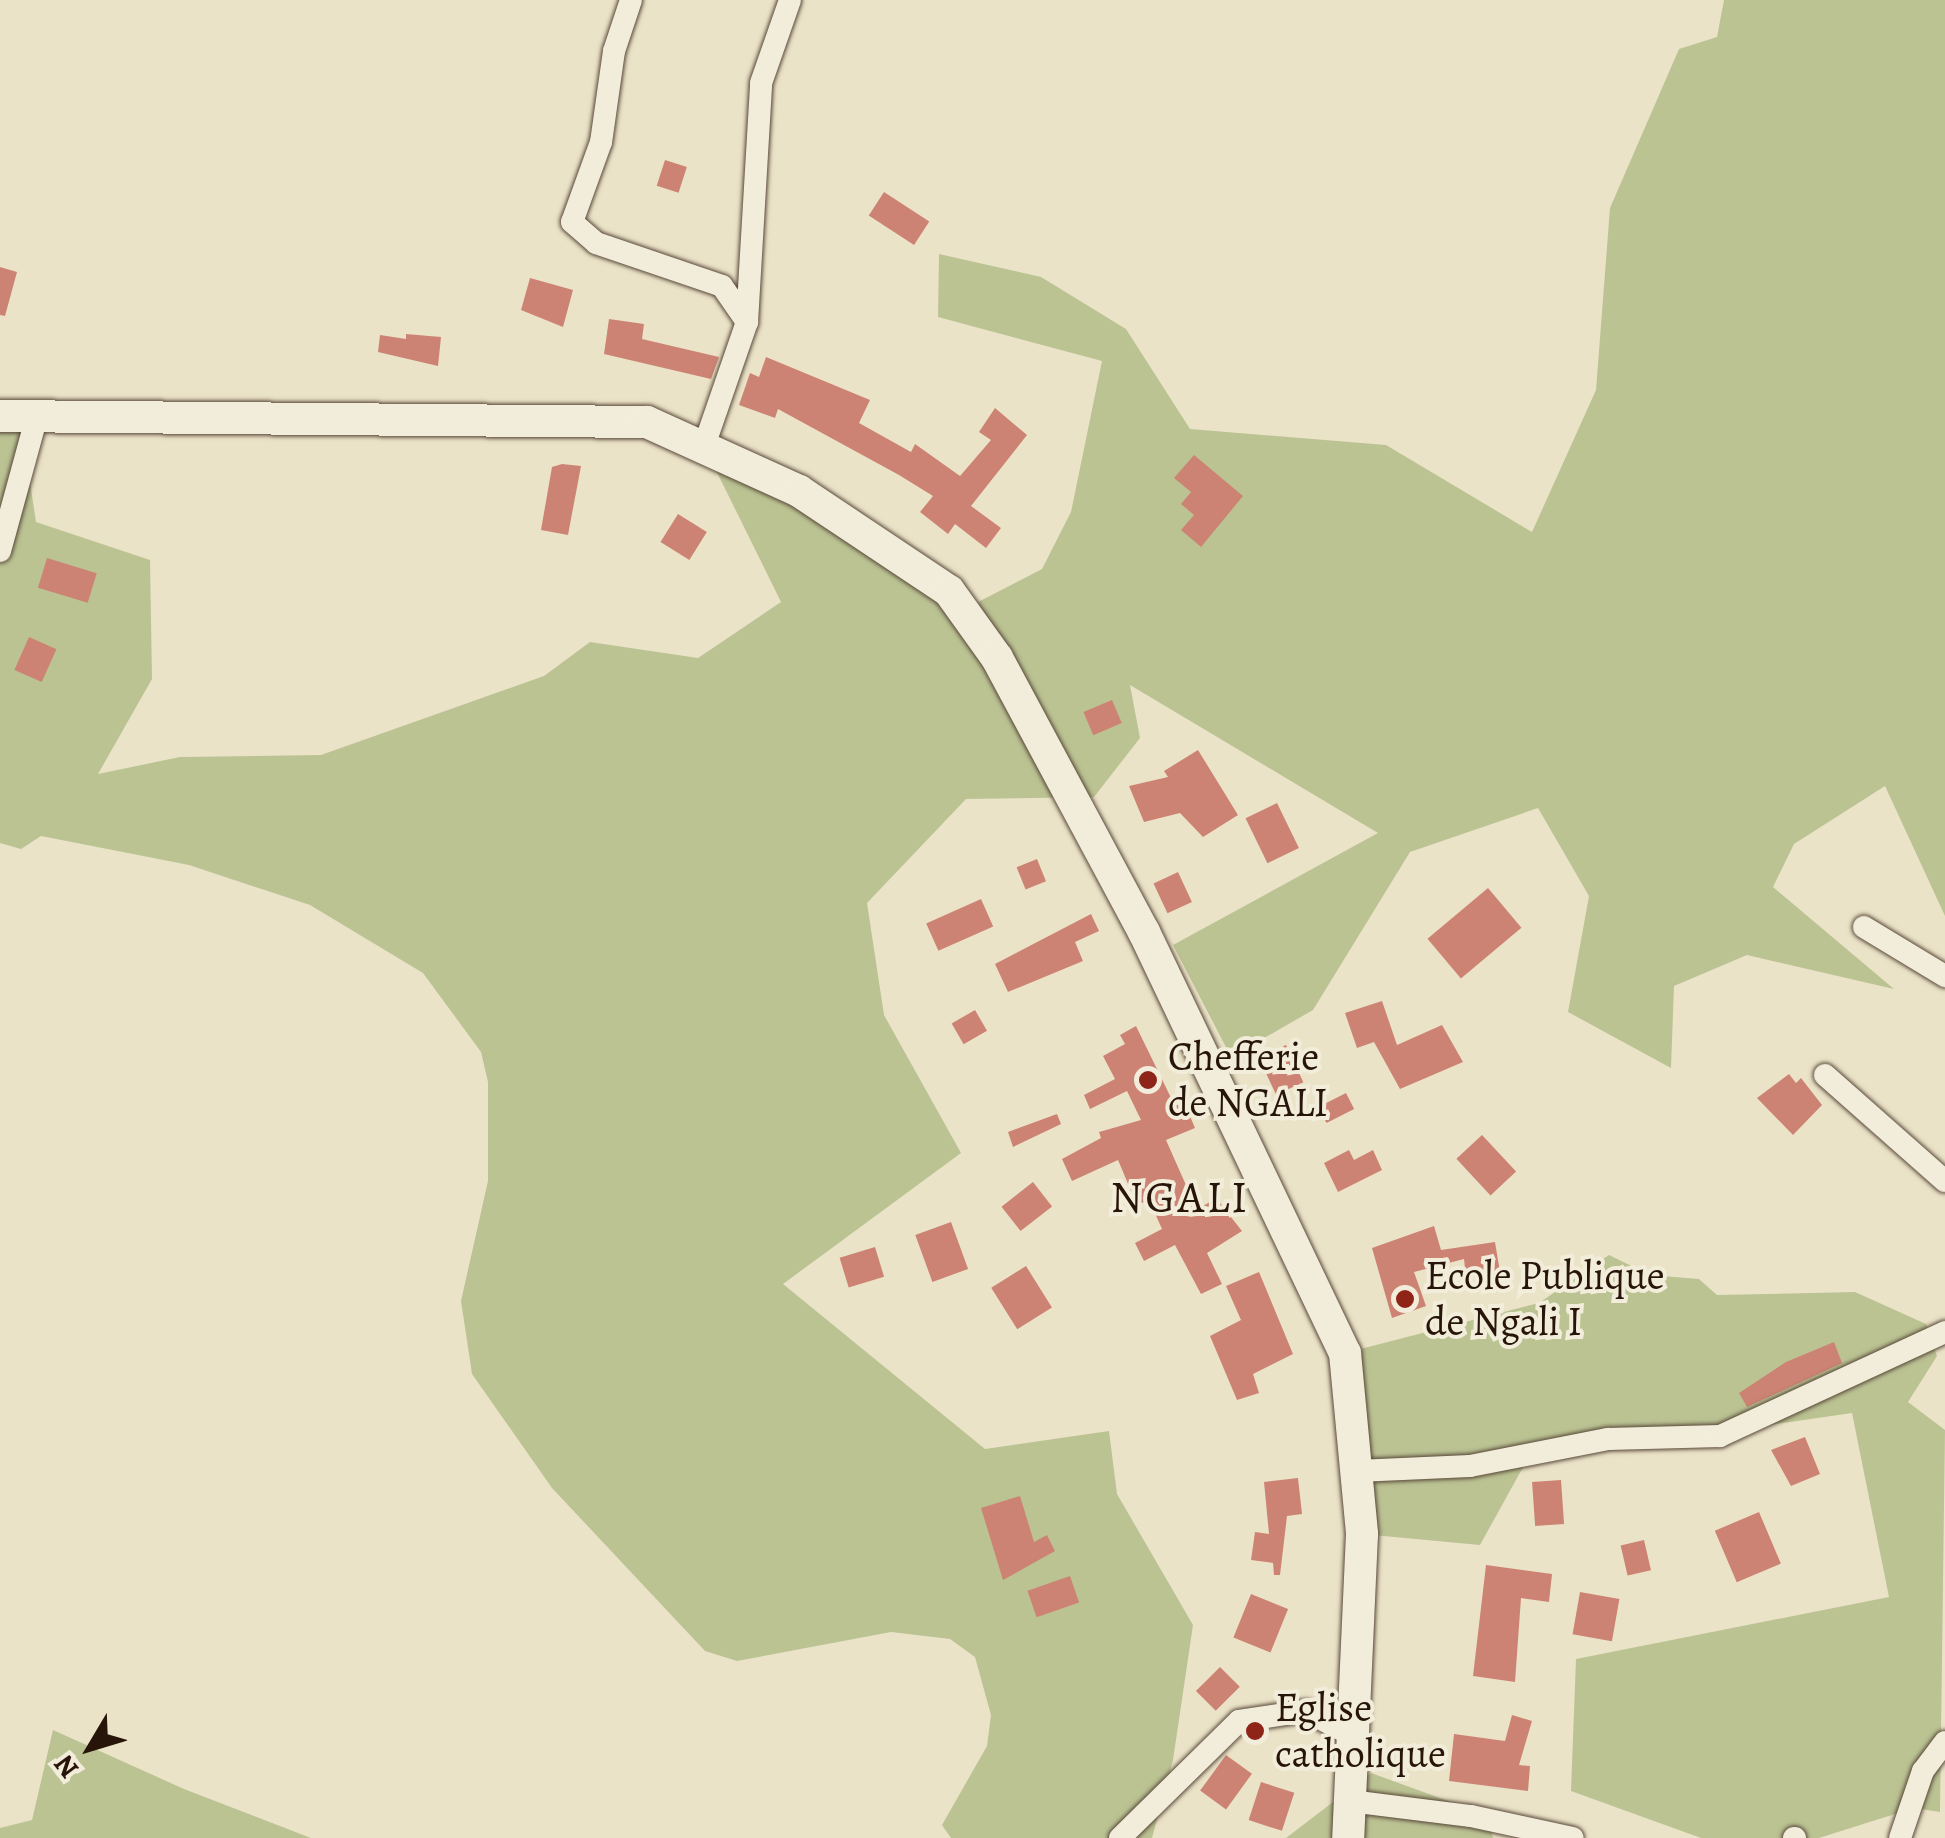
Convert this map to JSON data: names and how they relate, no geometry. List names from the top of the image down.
{
  "districts": ["NGALI"],
  "places": ["Chefferie de NGALI", "Ecole Publique de Ngali I", "Eglise catholique"],
  "north": "bottom left"
}
